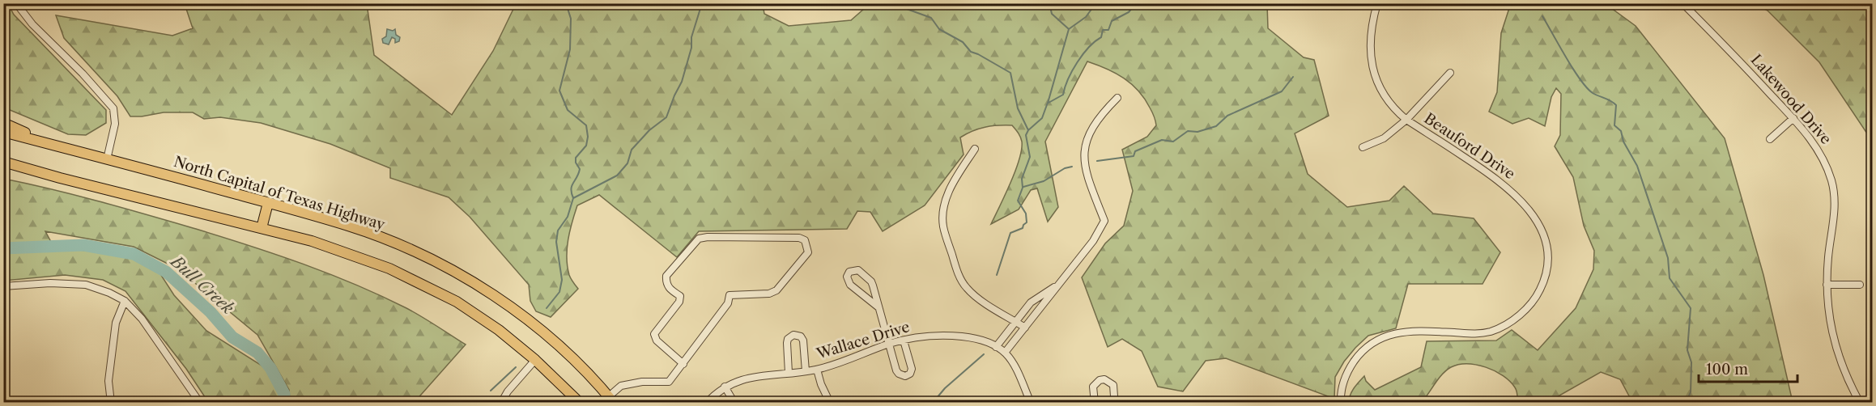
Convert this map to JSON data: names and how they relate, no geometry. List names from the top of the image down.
{
  "streets": {
    "highway": ["North Capital of Texas Highway"],
    "street": ["Lakewood Drive", "Beauford Drive", "Wallace Drive"]
  },
  "water": ["Bull Creek"],
  "scale_bar": "100 m"
}
